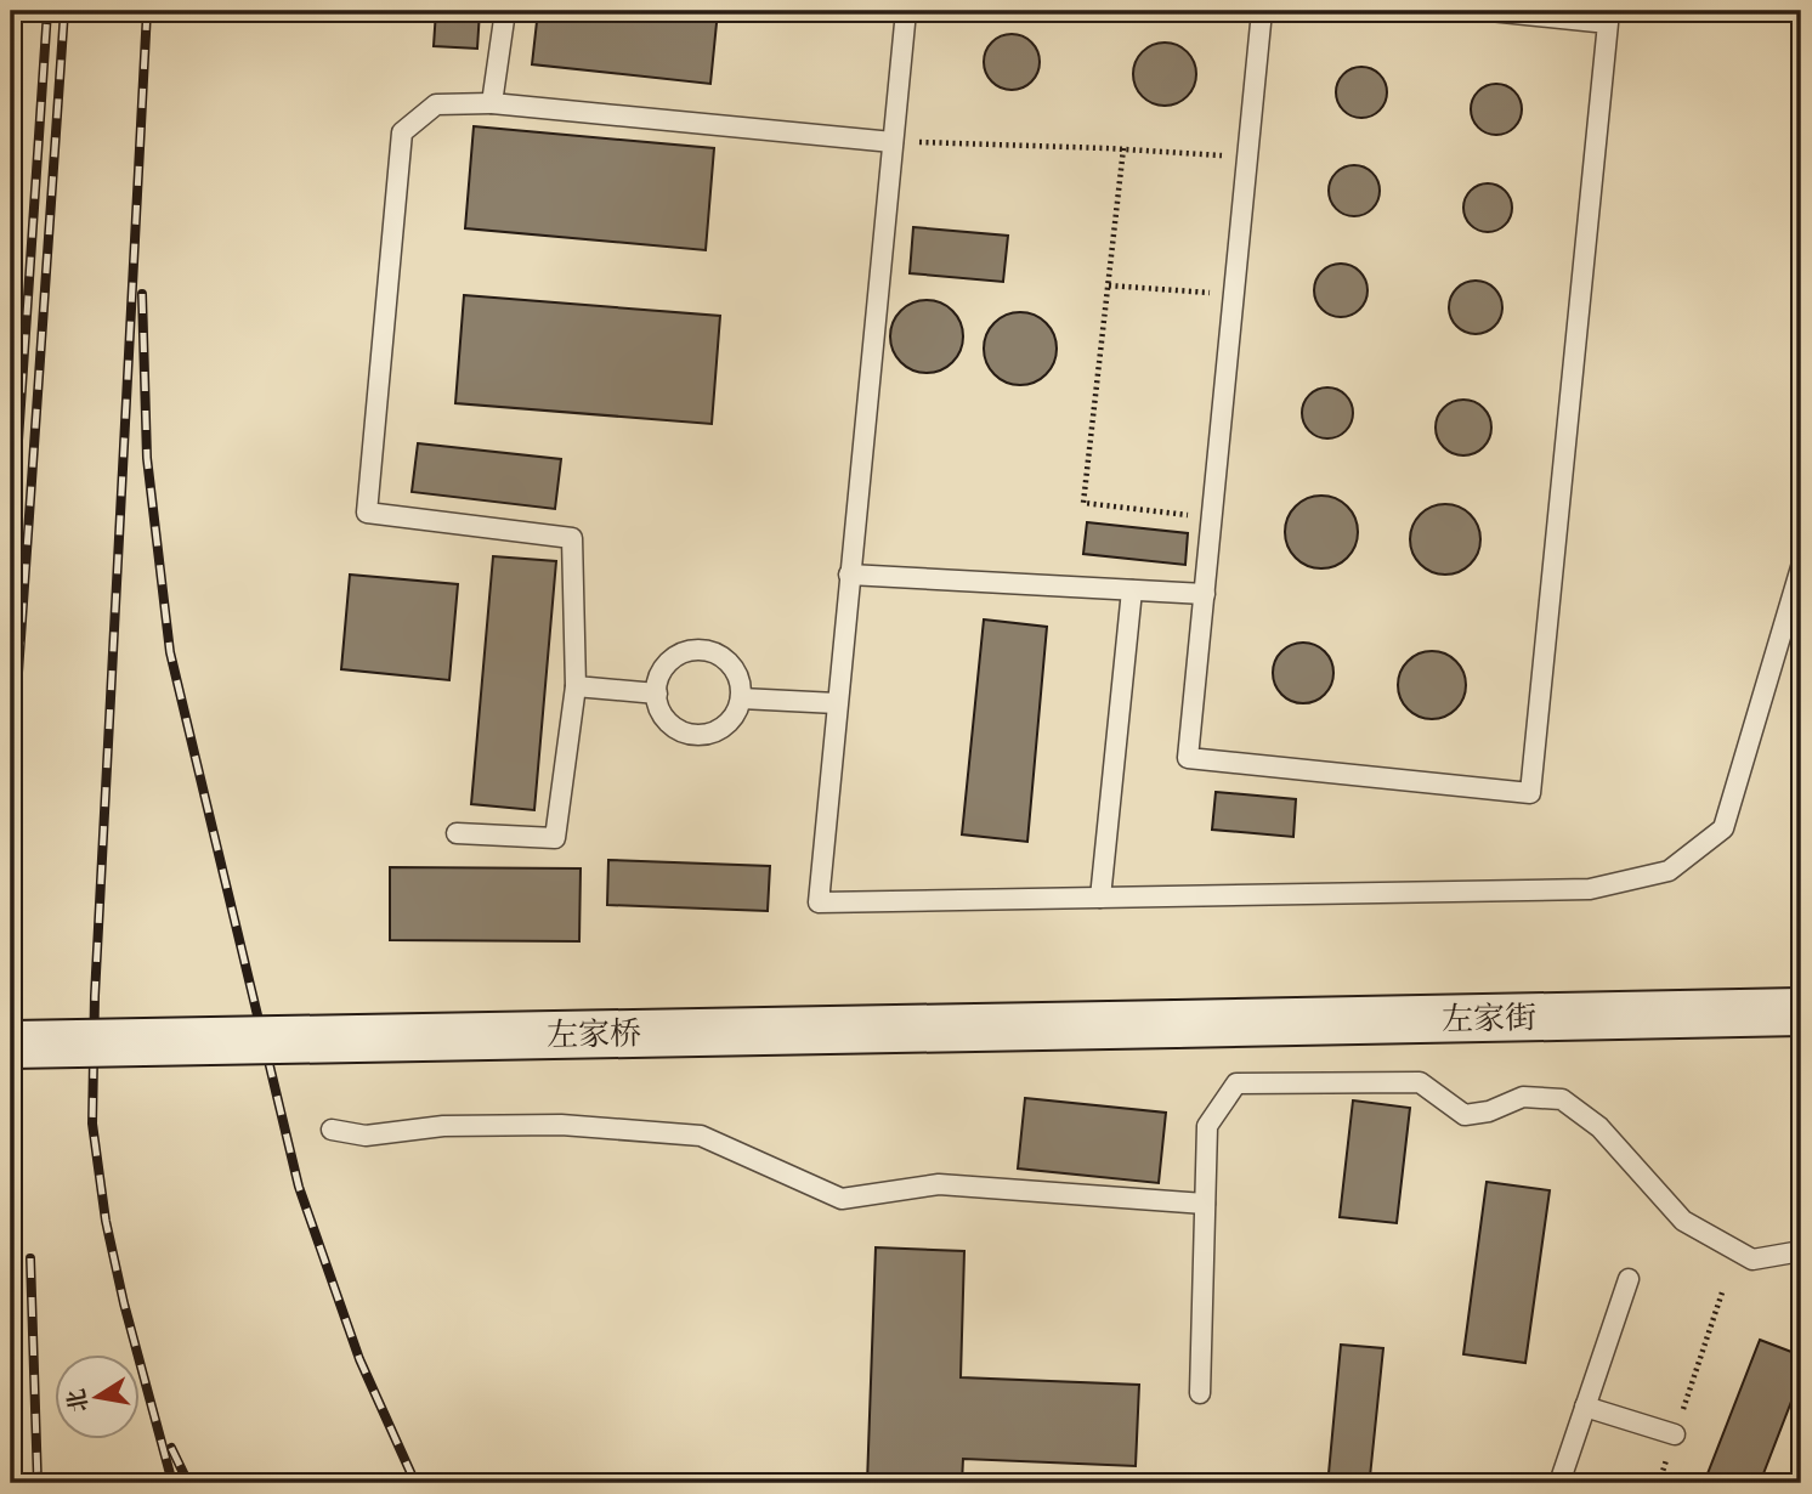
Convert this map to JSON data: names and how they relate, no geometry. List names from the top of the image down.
{
  "streets": {
    "main road": ["左家街", "左家桥"]
  },
  "crossings": [
    ["左家街", "左家桥"]
  ],
  "north": "left"
}
